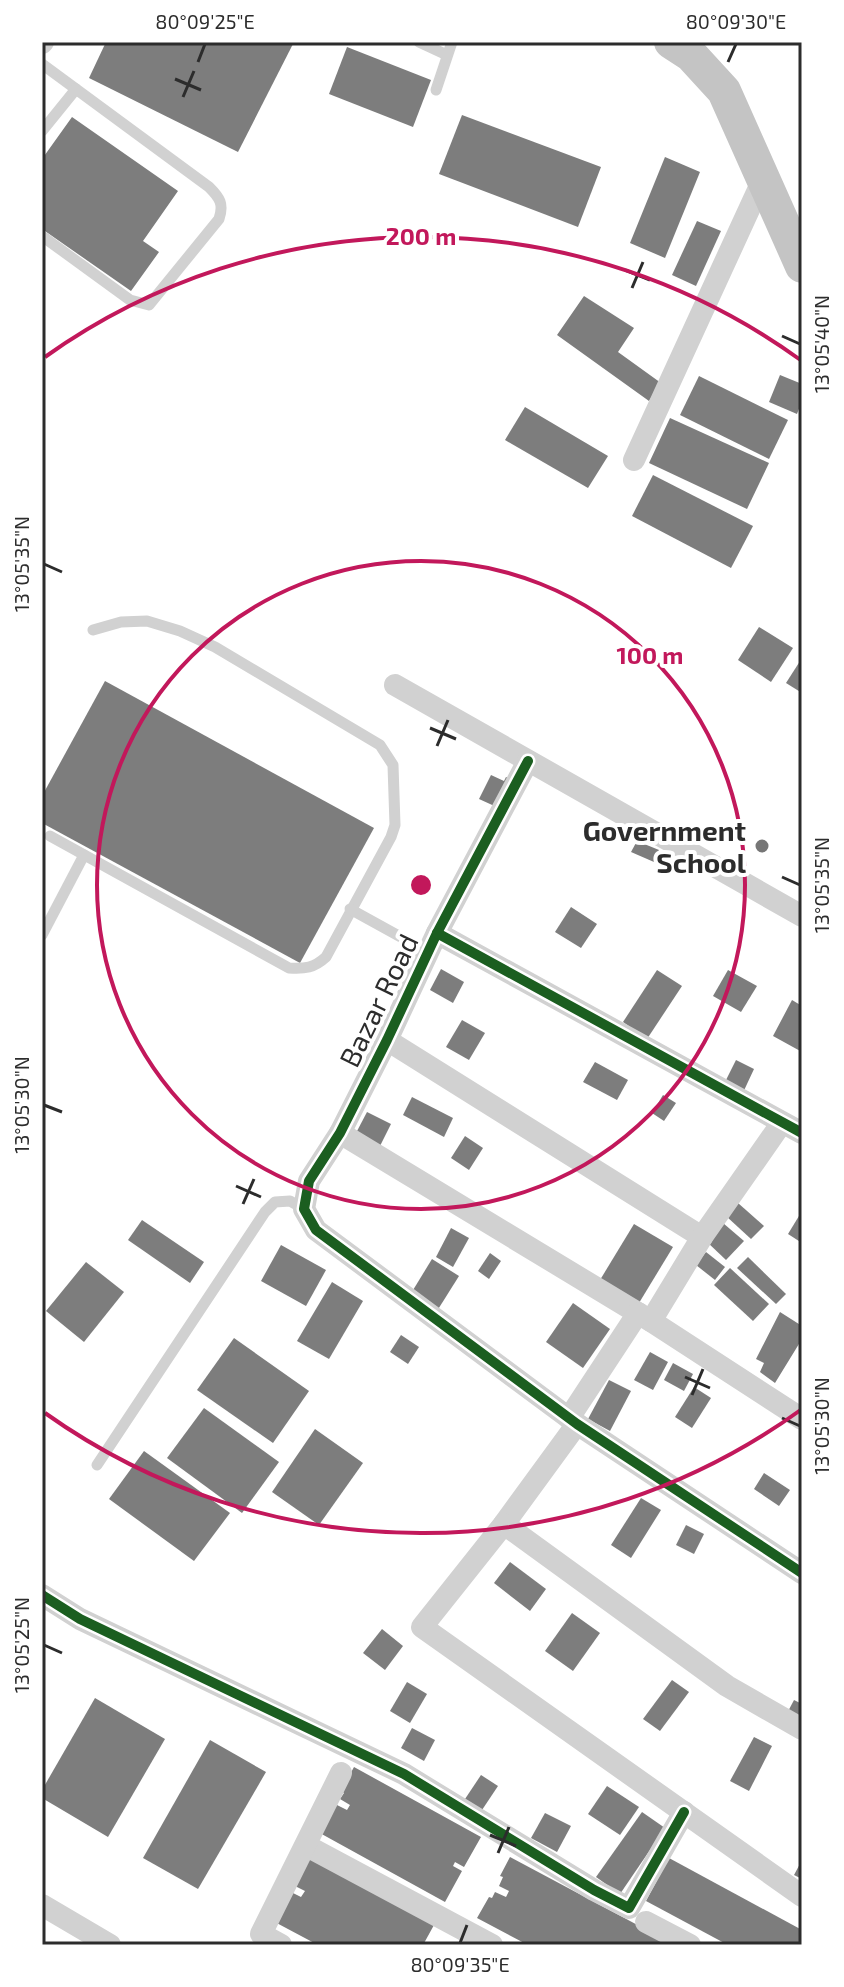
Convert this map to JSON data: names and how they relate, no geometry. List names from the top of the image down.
{
  "streets": {
    "street": ["Bazar Road"]
  },
  "places": ["Government School"],
  "coordinates": [
    "80°09'25\"E",
    "80°09'30\"E",
    "13°05'40\"N",
    "13°05'35\"N",
    "13°05'30\"N",
    "13°05'25\"N",
    "80°09'35\"E"
  ],
  "rings": ["200 m", "100 m"]
}
